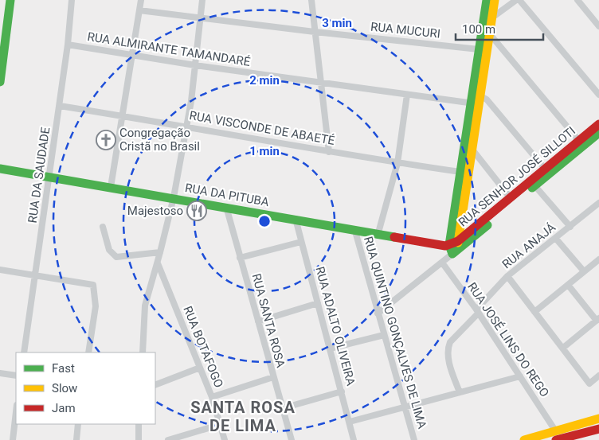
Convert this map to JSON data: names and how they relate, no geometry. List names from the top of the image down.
{
  "streets": {
    "street": [
      "RUA MUCURI",
      "RUA ALMIRANTE TAMANDARÉ",
      "RUA VISCONDE DE ABAETÉ",
      "RUA DA SAUDADE",
      "RUA SENHOR JOSÉ SILLOTI",
      "RUA DA PITUBA",
      "RUA ANAJÁ",
      "RUA SANTA ROSA",
      "RUA ADALTO OLIVEIRA",
      "RUA QUINTINO GONÇALVES DE LIMA",
      "RUA JOSÉ LINS DO REGO",
      "RUA BOTAFOGO"
    ]
  },
  "crossings": [
    ["RUA ALMIRANTE TAMANDARÉ", "RUA DA SAUDADE"],
    ["RUA VISCONDE DE ABAETÉ", "RUA DA SAUDADE"],
    ["RUA DA SAUDADE", "RUA DA PITUBA"],
    ["RUA SENHOR JOSÉ SILLOTI", "RUA DA PITUBA"],
    ["RUA DA PITUBA", "RUA SANTA ROSA"],
    ["RUA DA PITUBA", "RUA ADALTO OLIVEIRA"],
    ["RUA DA PITUBA", "RUA QUINTINO GONÇALVES DE LIMA"],
    ["RUA ANAJÁ", "RUA JOSÉ LINS DO REGO"]
  ],
  "districts": ["SANTA ROSA DE LIMA"],
  "places": {
    "church": ["Congregação Cristã no Brasil"],
    "restaurant": ["Majestoso"]
  },
  "legend": ["Fast", "Slow", "Jam"],
  "scale_bar": "100 m",
  "rings": ["3 min", "2 min", "1 min"]
}
